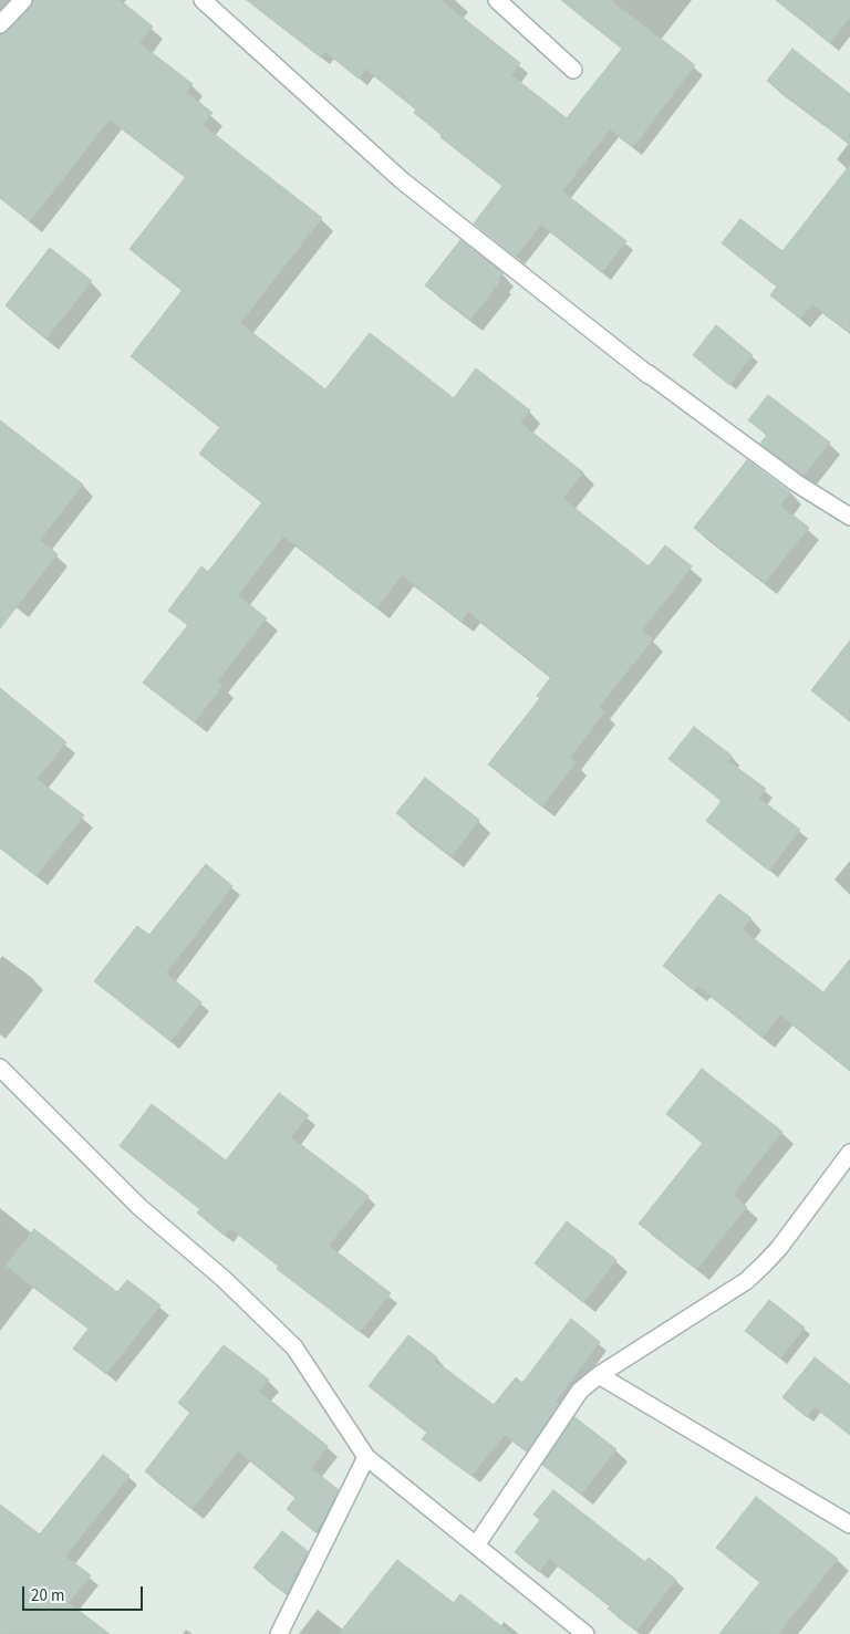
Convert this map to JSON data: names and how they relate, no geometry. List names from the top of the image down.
{
  "scale_bar": "20 m"
}
